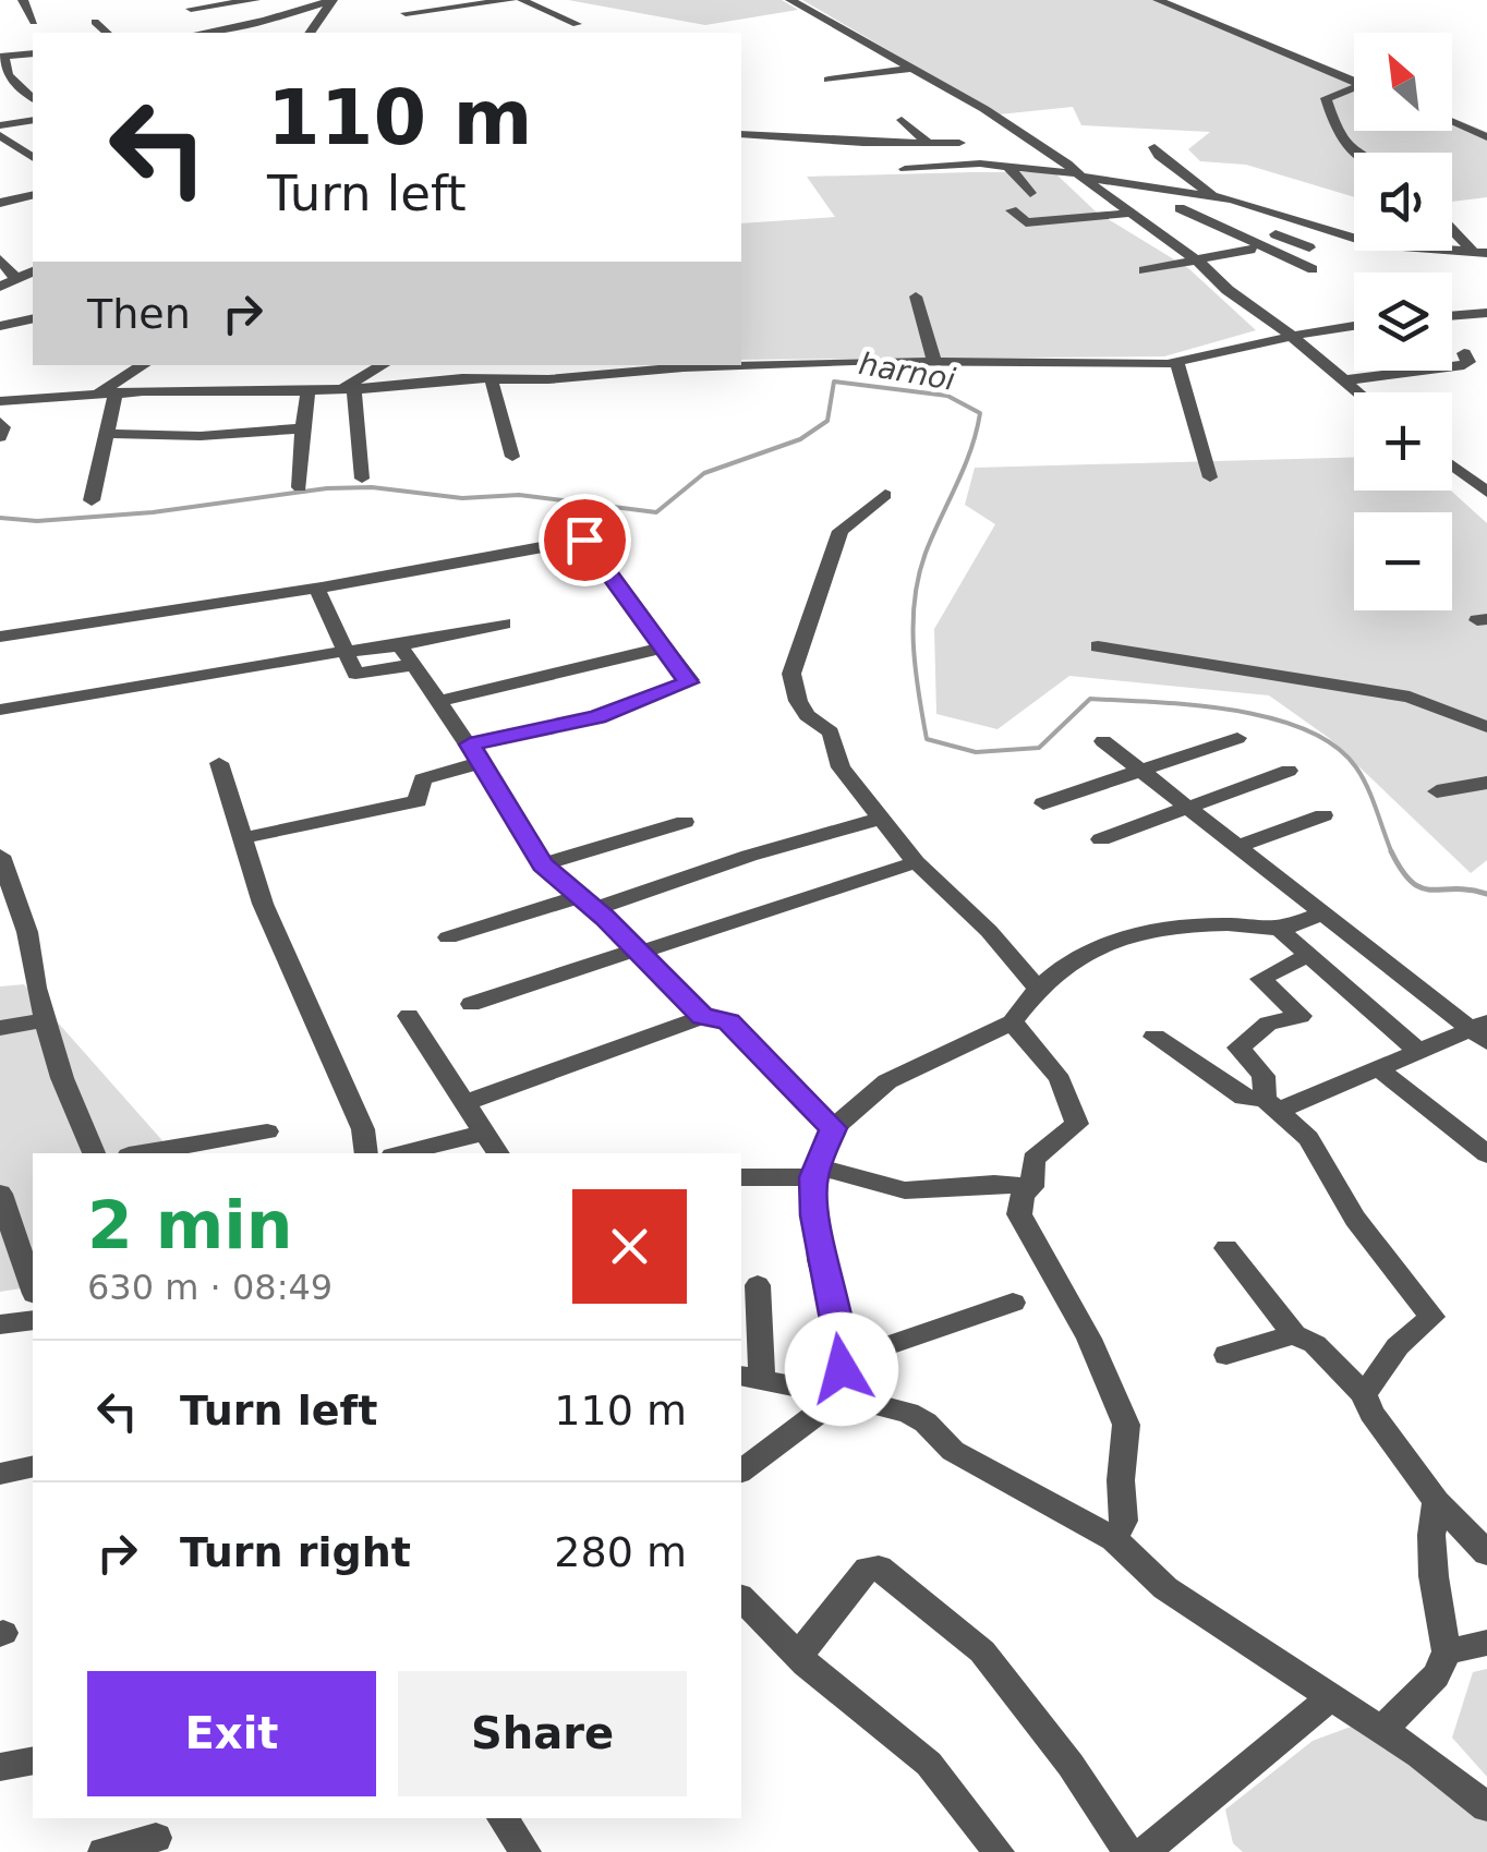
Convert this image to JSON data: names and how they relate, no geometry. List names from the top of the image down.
{
  "water": ["harnoi"],
  "north": "top left",
  "page": {
    "map_buttons": ["+", "−"],
    "turn": ["110 m", "Turn left"],
    "then": "Then",
    "heading": ["2 min", "630 m · 08:49"],
    "list": [
      {
        "name": "Turn left",
        "value": "110 m"
      },
      {
        "name": "Turn right",
        "value": "280 m"
      }
    ],
    "buttons": ["Exit", "Share"]
  }
}
